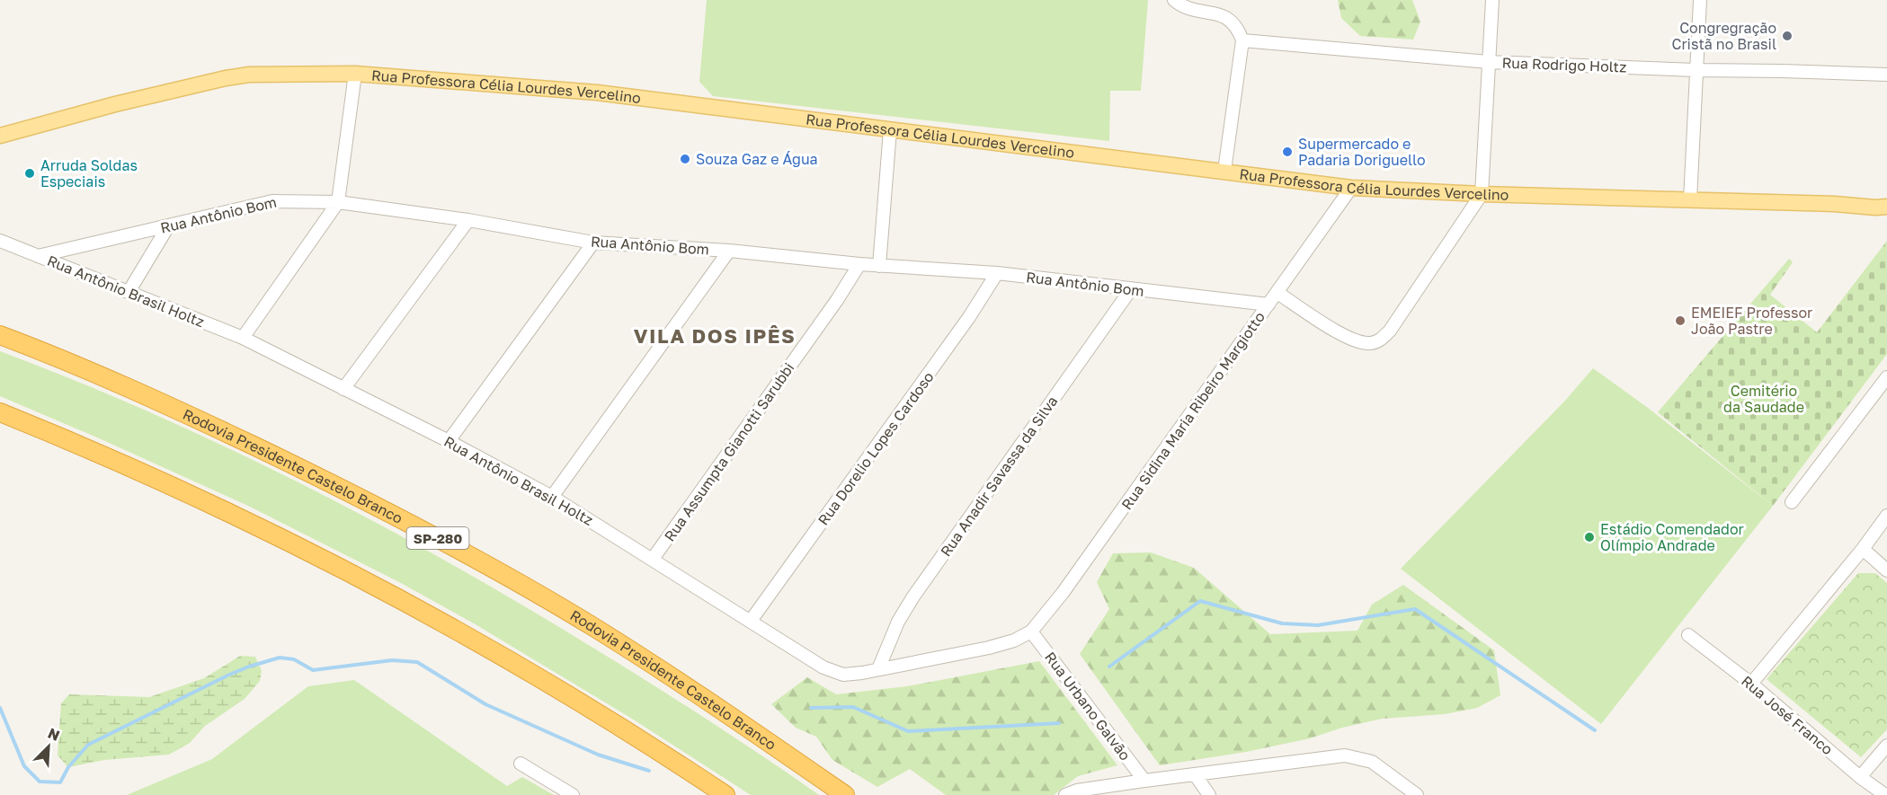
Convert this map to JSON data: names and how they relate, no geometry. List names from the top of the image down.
{
  "streets": {
    "highway": ["Rodovia Presidente Castelo Branco", "SP-280"],
    "main road": ["Rua Professora Célia Lourdes Vercelino"],
    "street": [
      "Rua Rodrigo Holtz",
      "Rua Antônio Bom",
      "Rua Antônio Brasil Holtz",
      "Rua Sidina Maria Ribeiro Margiotto",
      "Rua Dorelio Lopes Cardoso",
      "Rua Assumpta Gianotti Sarubbi",
      "Rua Anadir Savassa da Silva",
      "Rua Urbano Galvão",
      "Rua José Franco"
    ]
  },
  "crossings": [
    ["Rua Professora Célia Lourdes Vercelino", "Rua Sidina Maria Ribeiro Margiotto"],
    ["Rua Antônio Bom", "Rua Antônio Brasil Holtz"],
    ["Rua Antônio Bom", "Rua Sidina Maria Ribeiro Margiotto"],
    ["Rua Antônio Bom", "Rua Dorelio Lopes Cardoso"],
    ["Rua Antônio Bom", "Rua Assumpta Gianotti Sarubbi"],
    ["Rua Antônio Bom", "Rua Anadir Savassa da Silva"],
    ["Rua Antônio Brasil Holtz", "Rua Sidina Maria Ribeiro Margiotto"],
    ["Rua Antônio Brasil Holtz", "Rua Dorelio Lopes Cardoso"],
    ["Rua Antônio Brasil Holtz", "Rua Assumpta Gianotti Sarubbi"],
    ["Rua Antônio Brasil Holtz", "Rua Anadir Savassa da Silva"],
    ["Rua Antônio Brasil Holtz", "Rua Urbano Galvão"],
    ["Rua Sidina Maria Ribeiro Margiotto", "Rua Urbano Galvão"]
  ],
  "districts": ["VILA DOS IPÊS"],
  "parks": ["Cemitério da Saudade"],
  "places": [
    "Congregração Cristã no Brasil",
    "Supermercado e Padaria Doriguello",
    "Souza Gaz e Água",
    "Arruda Soldas Especiais",
    "EMEIEF Professor João Pastre",
    "Estádio Comendador Olímpio Andrade"
  ],
  "north": "top right"
}
